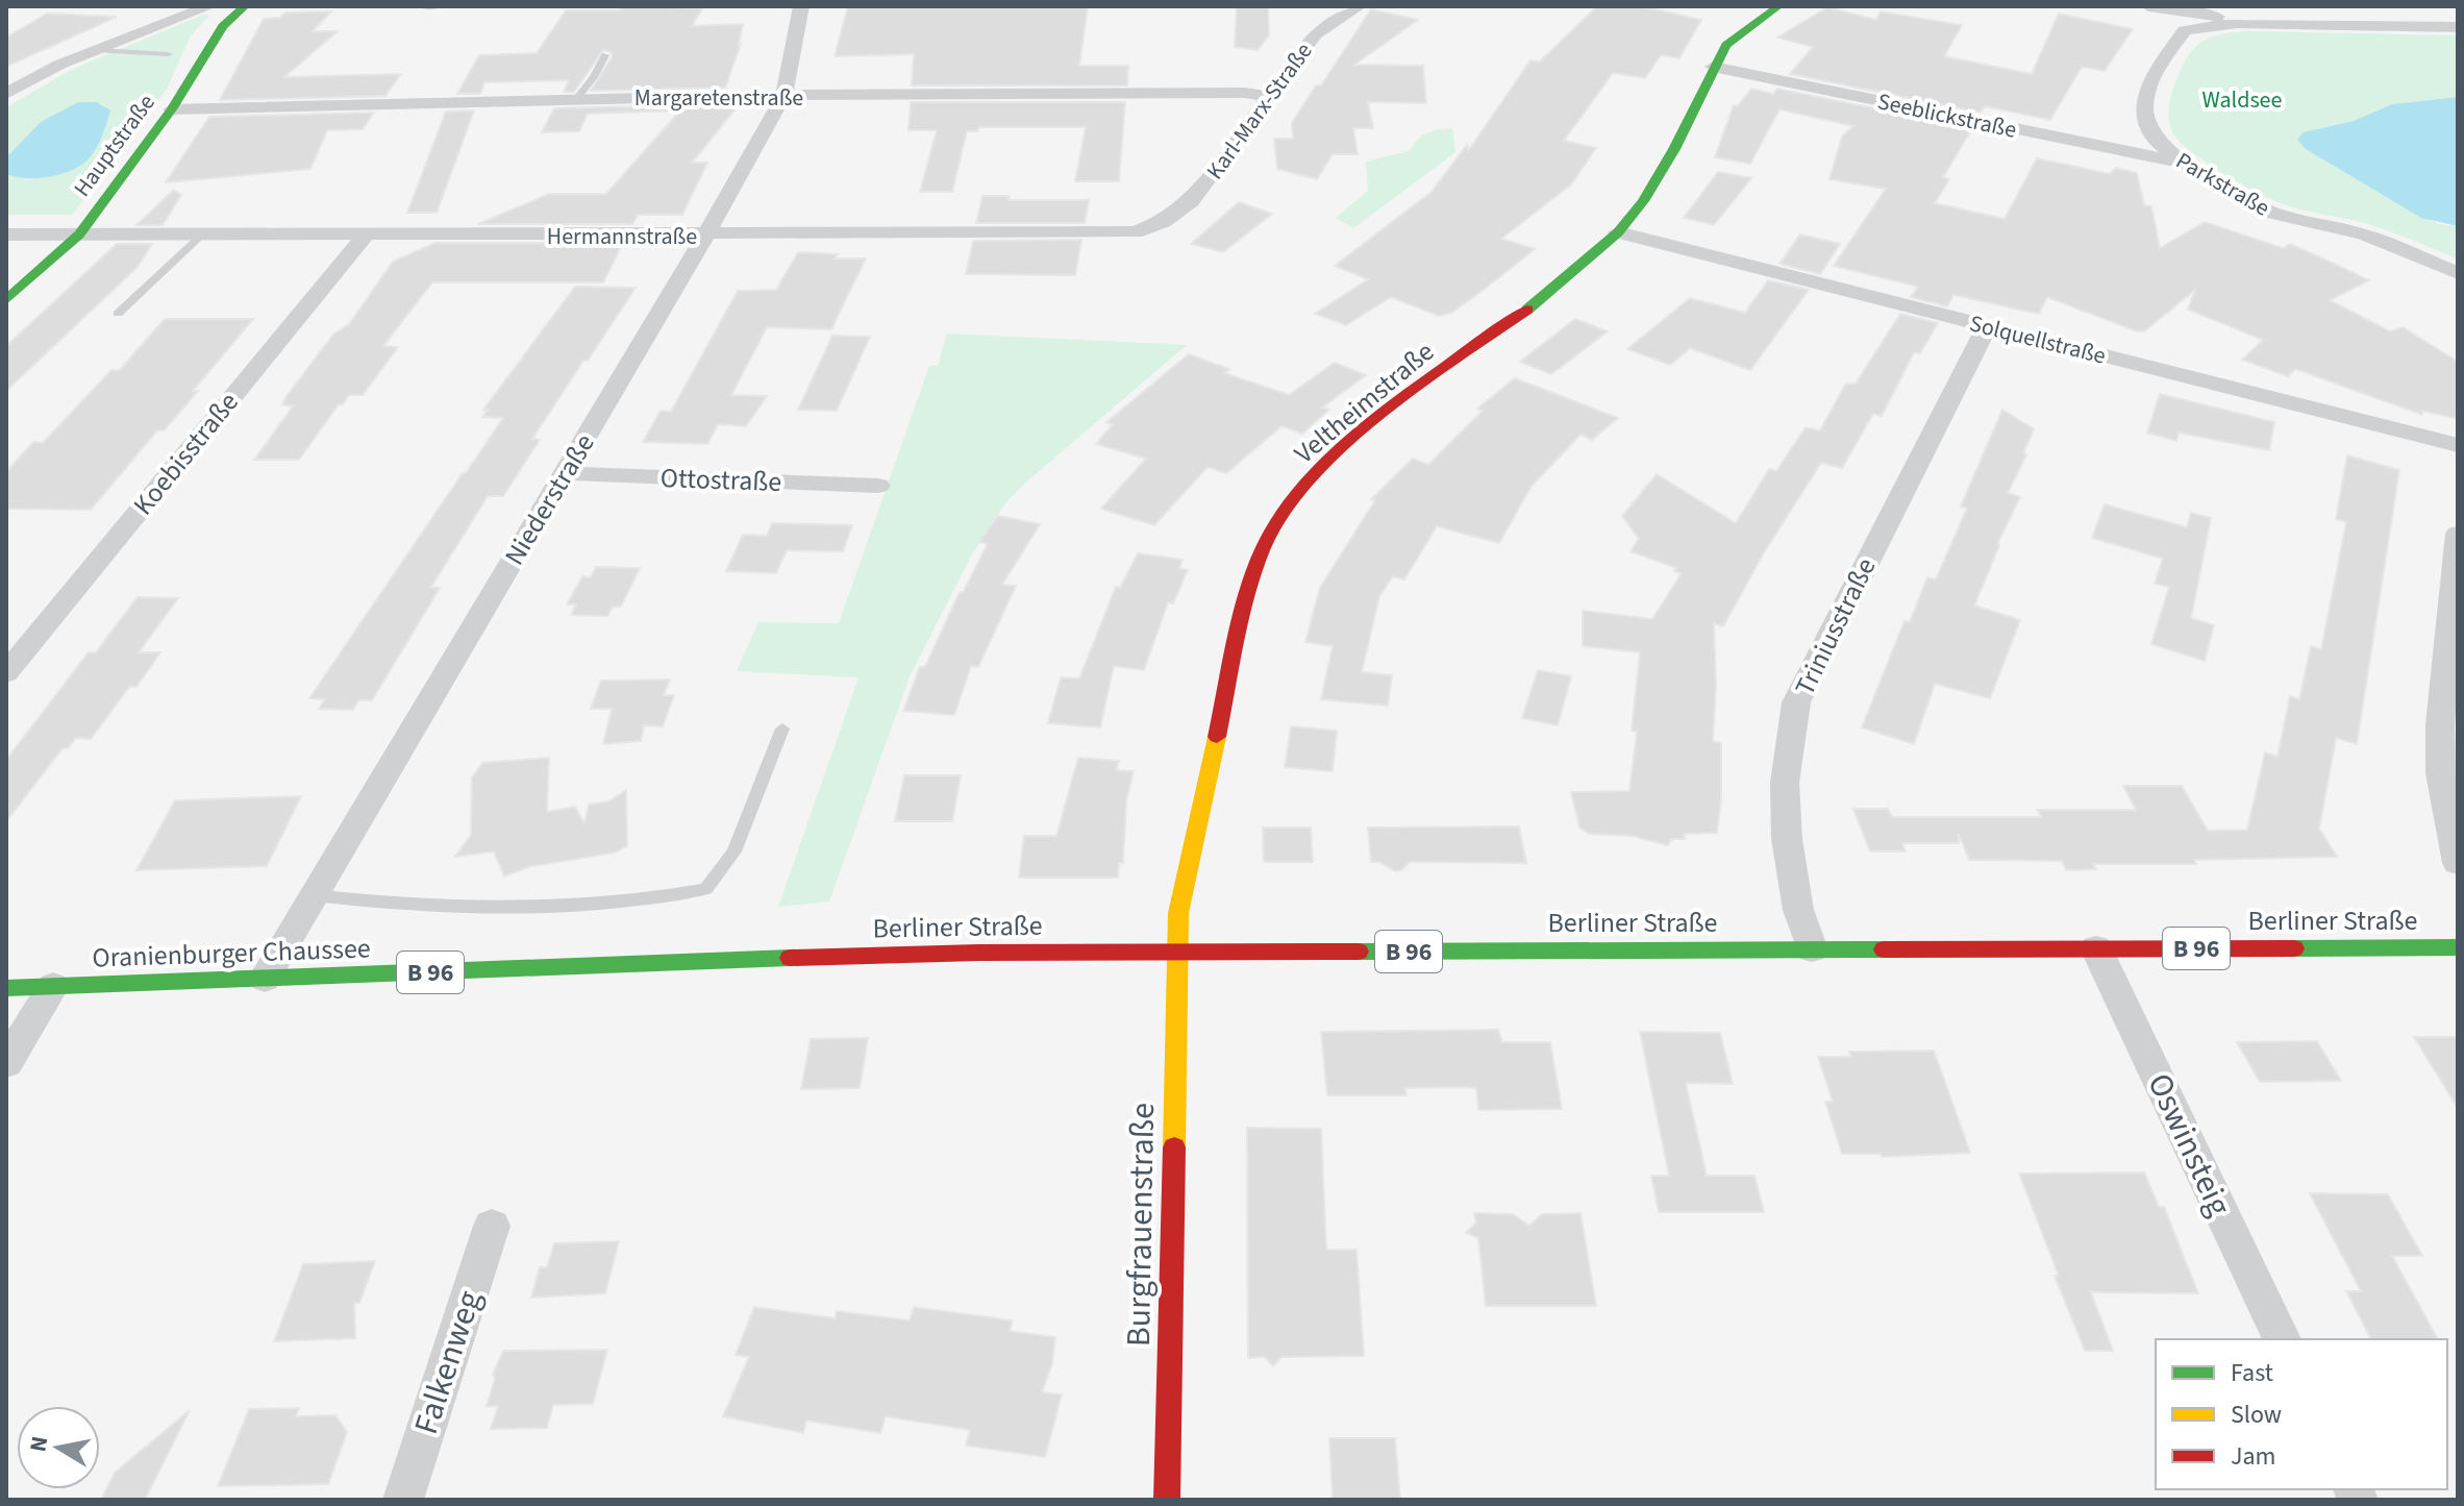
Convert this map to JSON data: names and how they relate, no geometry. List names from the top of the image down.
{
  "streets": {
    "street": [
      "Margaretenstraße",
      "Karl-Marx-Straße",
      "Seeblickstraße",
      "Hauptstraße",
      "Parkstraße",
      "Hermannstraße",
      "Solquellstraße",
      "Veltheimstraße",
      "Koebisstraße",
      "Ottostraße",
      "Niederstraße",
      "Triniusstraße",
      "Berliner Straße",
      "B 96",
      "Oranienburger Chaussee",
      "Oswinsteig",
      "Burgfrauenstraße",
      "Falkenweg"
    ]
  },
  "crossings": [
    ["Margaretenstraße", "Karl-Marx-Straße"],
    ["Margaretenstraße", "Hauptstraße"],
    ["Margaretenstraße", "Niederstraße"],
    ["Karl-Marx-Straße", "Hermannstraße"],
    ["Seeblickstraße", "Parkstraße"],
    ["Seeblickstraße", "Veltheimstraße"],
    ["Hauptstraße", "Hermannstraße"],
    ["Hermannstraße", "Koebisstraße"],
    ["Hermannstraße", "Niederstraße"],
    ["Solquellstraße", "Veltheimstraße"],
    ["Solquellstraße", "Triniusstraße"],
    ["Veltheimstraße", "Berliner Straße"],
    ["Veltheimstraße", "Burgfrauenstraße"],
    ["Ottostraße", "Niederstraße"],
    ["Niederstraße", "Oranienburger Chaussee"],
    ["Triniusstraße", "Berliner Straße"],
    ["Berliner Straße", "Oranienburger Chaussee"],
    ["Berliner Straße", "Oswinsteig"],
    ["Berliner Straße", "Burgfrauenstraße"]
  ],
  "parks": ["Waldsee"],
  "legend": ["Fast", "Slow", "Jam"],
  "north": "left"
}
